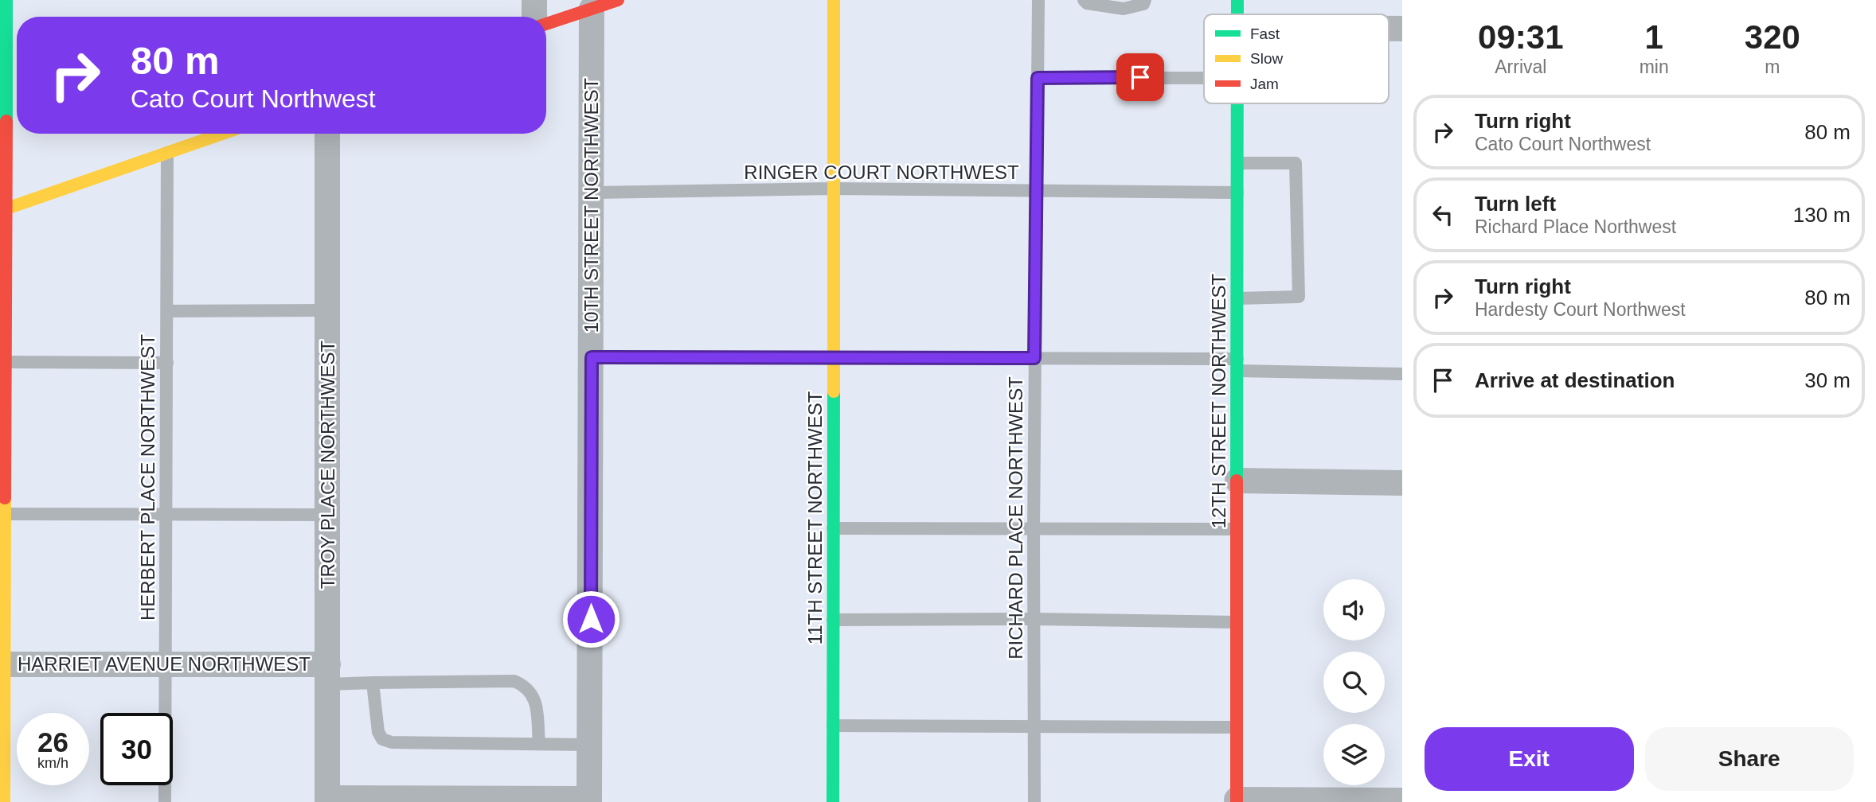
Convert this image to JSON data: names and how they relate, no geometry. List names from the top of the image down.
{
  "streets": {
    "street": [
      "10TH STREET NORTHWEST",
      "12TH STREET NORTHWEST",
      "TROY PLACE NORTHWEST",
      "11TH STREET NORTHWEST",
      "HARRIET AVENUE NORTHWEST"
    ],
    "lane": ["RINGER COURT NORTHWEST", "HERBERT PLACE NORTHWEST", "RICHARD PLACE NORTHWEST"]
  },
  "crossings": [
    ["RINGER COURT NORTHWEST", "10TH STREET NORTHWEST"],
    ["RINGER COURT NORTHWEST", "12TH STREET NORTHWEST"],
    ["RINGER COURT NORTHWEST", "11TH STREET NORTHWEST"],
    ["RINGER COURT NORTHWEST", "RICHARD PLACE NORTHWEST"],
    ["TROY PLACE NORTHWEST", "HARRIET AVENUE NORTHWEST"],
    ["HERBERT PLACE NORTHWEST", "HARRIET AVENUE NORTHWEST"]
  ],
  "legend": ["Fast", "Slow", "Jam"],
  "page": {
    "eta": [
      "09:31",
      "Arrival",
      "1",
      "min",
      "320",
      "m"
    ],
    "turn": ["80 m", "Cato Court Northwest"],
    "list": [
      {
        "name": "Turn right",
        "note": "Cato Court Northwest",
        "value": "80 m"
      },
      {
        "name": "Turn left",
        "note": "Richard Place Northwest",
        "value": "130 m"
      },
      {
        "name": "Turn right",
        "note": "Hardesty Court Northwest",
        "value": "80 m"
      },
      {
        "name": "Arrive at destination",
        "value": "30 m"
      }
    ],
    "speed": "26 km/h",
    "limit": "30",
    "buttons": ["Exit", "Share"]
  }
}
